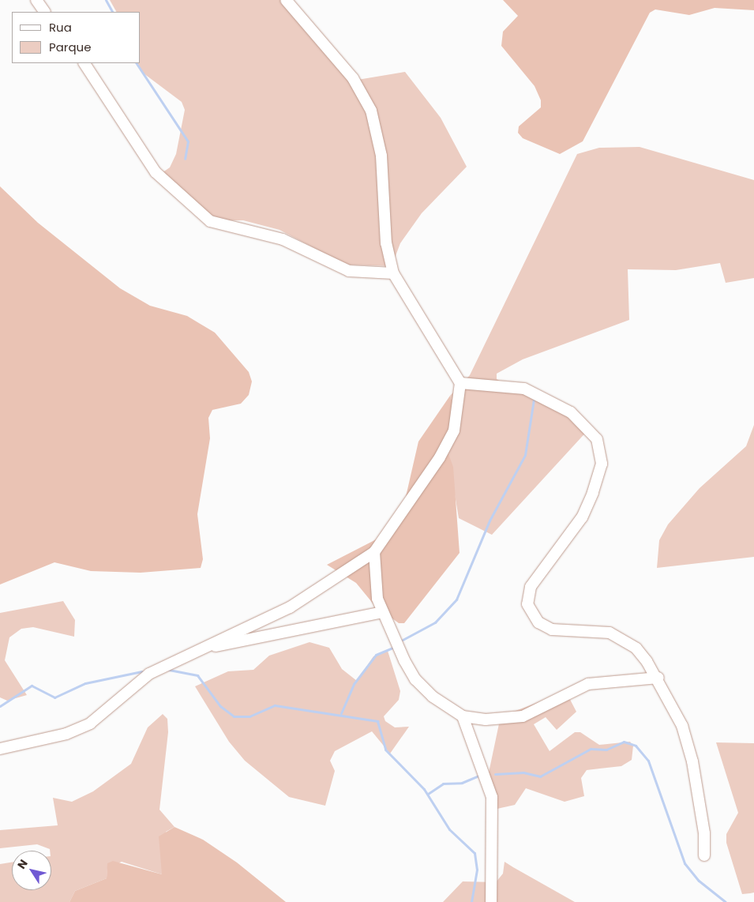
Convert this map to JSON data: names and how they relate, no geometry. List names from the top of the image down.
{
  "legend": ["Rua", "Parque"],
  "north": "top left"
}
